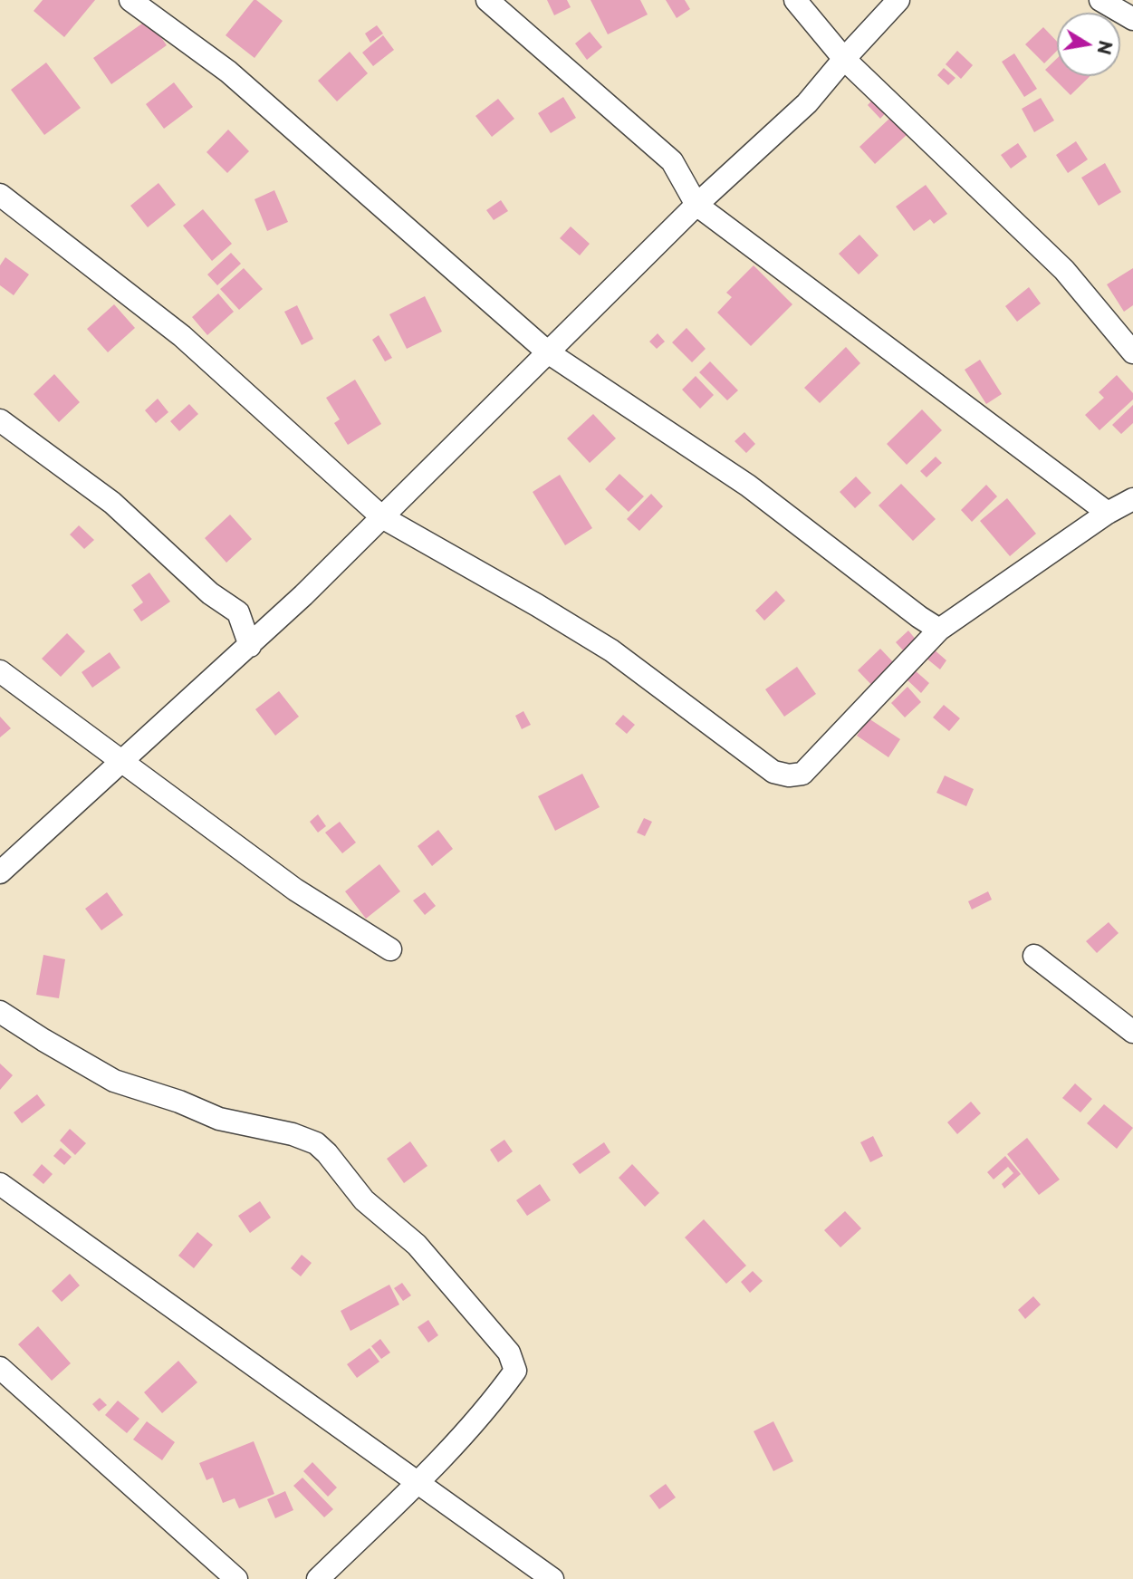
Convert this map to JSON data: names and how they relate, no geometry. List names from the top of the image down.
{
  "north": "right"
}
